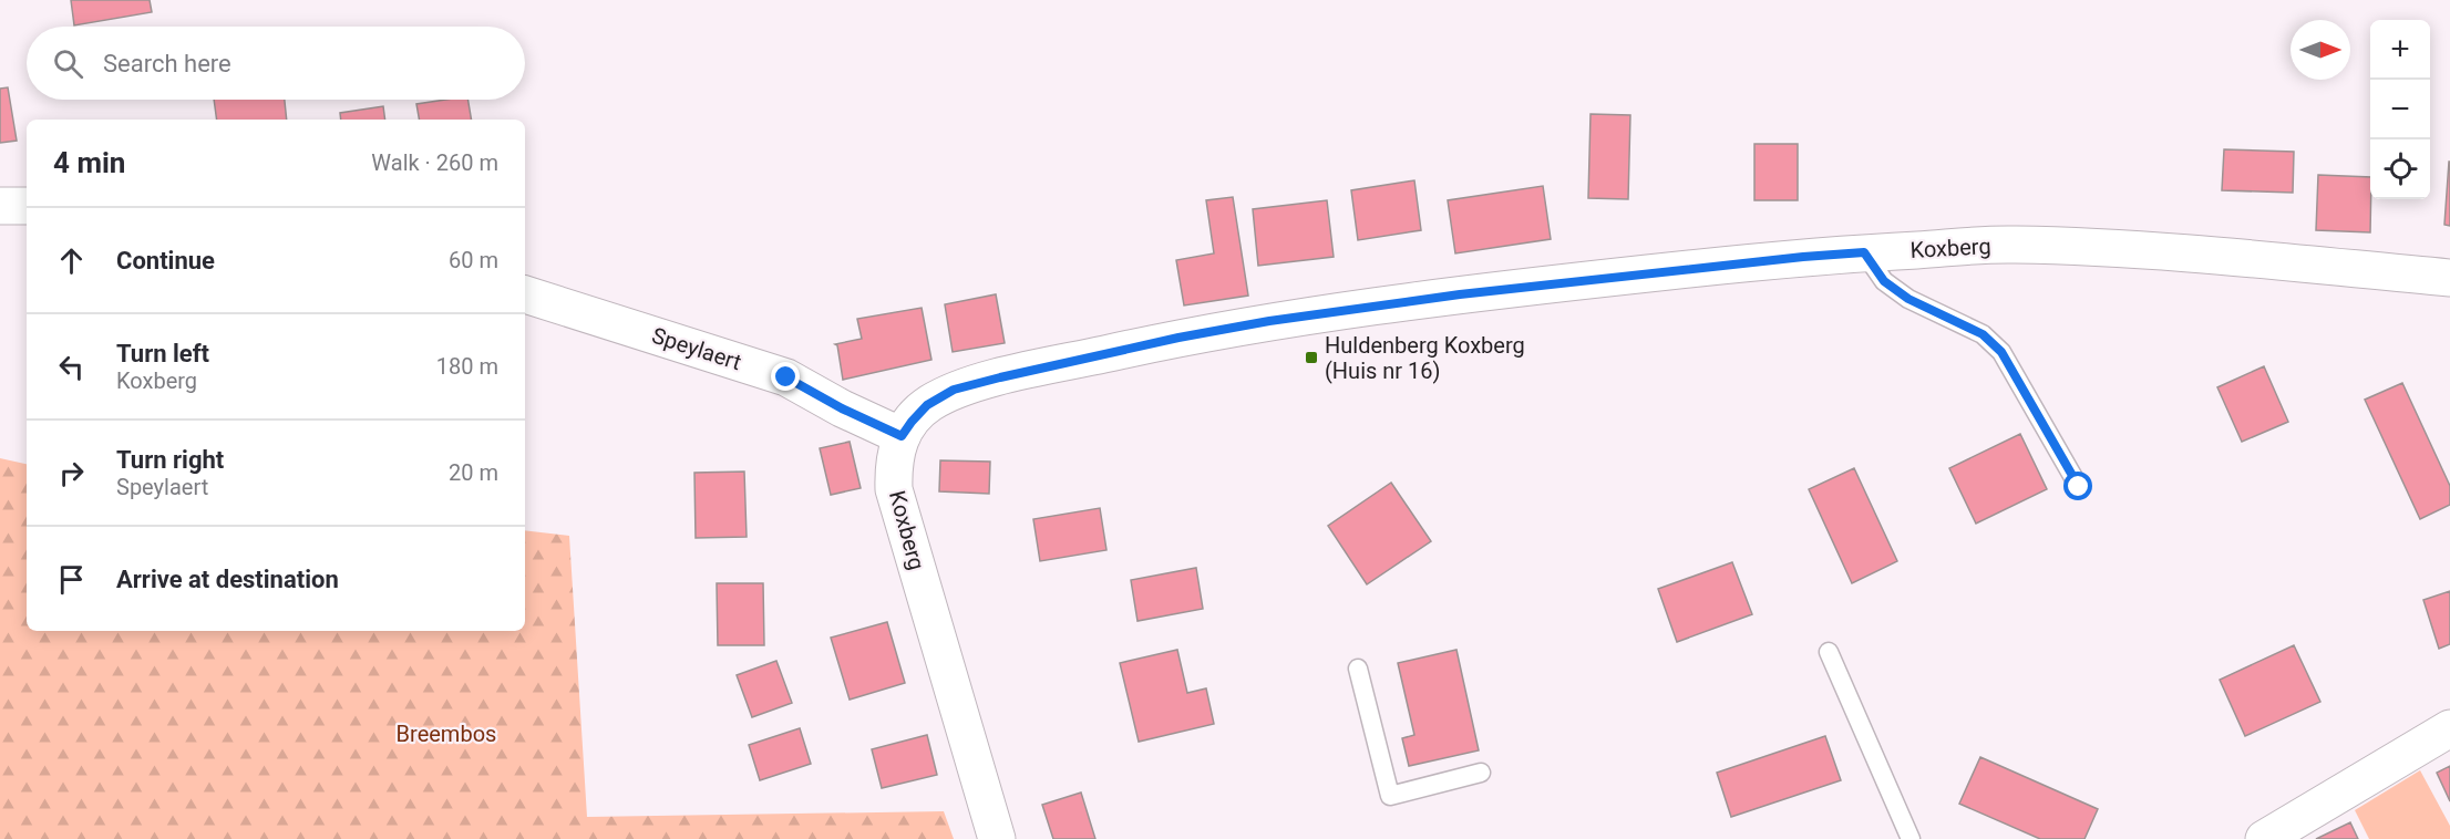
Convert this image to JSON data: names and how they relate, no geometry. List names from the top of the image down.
{
  "streets": {
    "street": ["Koxberg", "Speylaert"]
  },
  "crossings": [
    ["Koxberg", "Speylaert"]
  ],
  "parks": ["Breembos"],
  "places": {
    "transit": ["Huldenberg Koxberg (Huis nr 16)"]
  },
  "north": "right",
  "page": {
    "map_buttons": ["+", "−"],
    "search": "Search here",
    "heading": ["4 min", "Walk · 260 m"],
    "list": [
      ["Continue", "60 m"],
      ["Turn left", "Koxberg", "180 m"],
      ["Turn right", "Speylaert", "20 m"],
      "Arrive at destination"
    ]
  }
}
